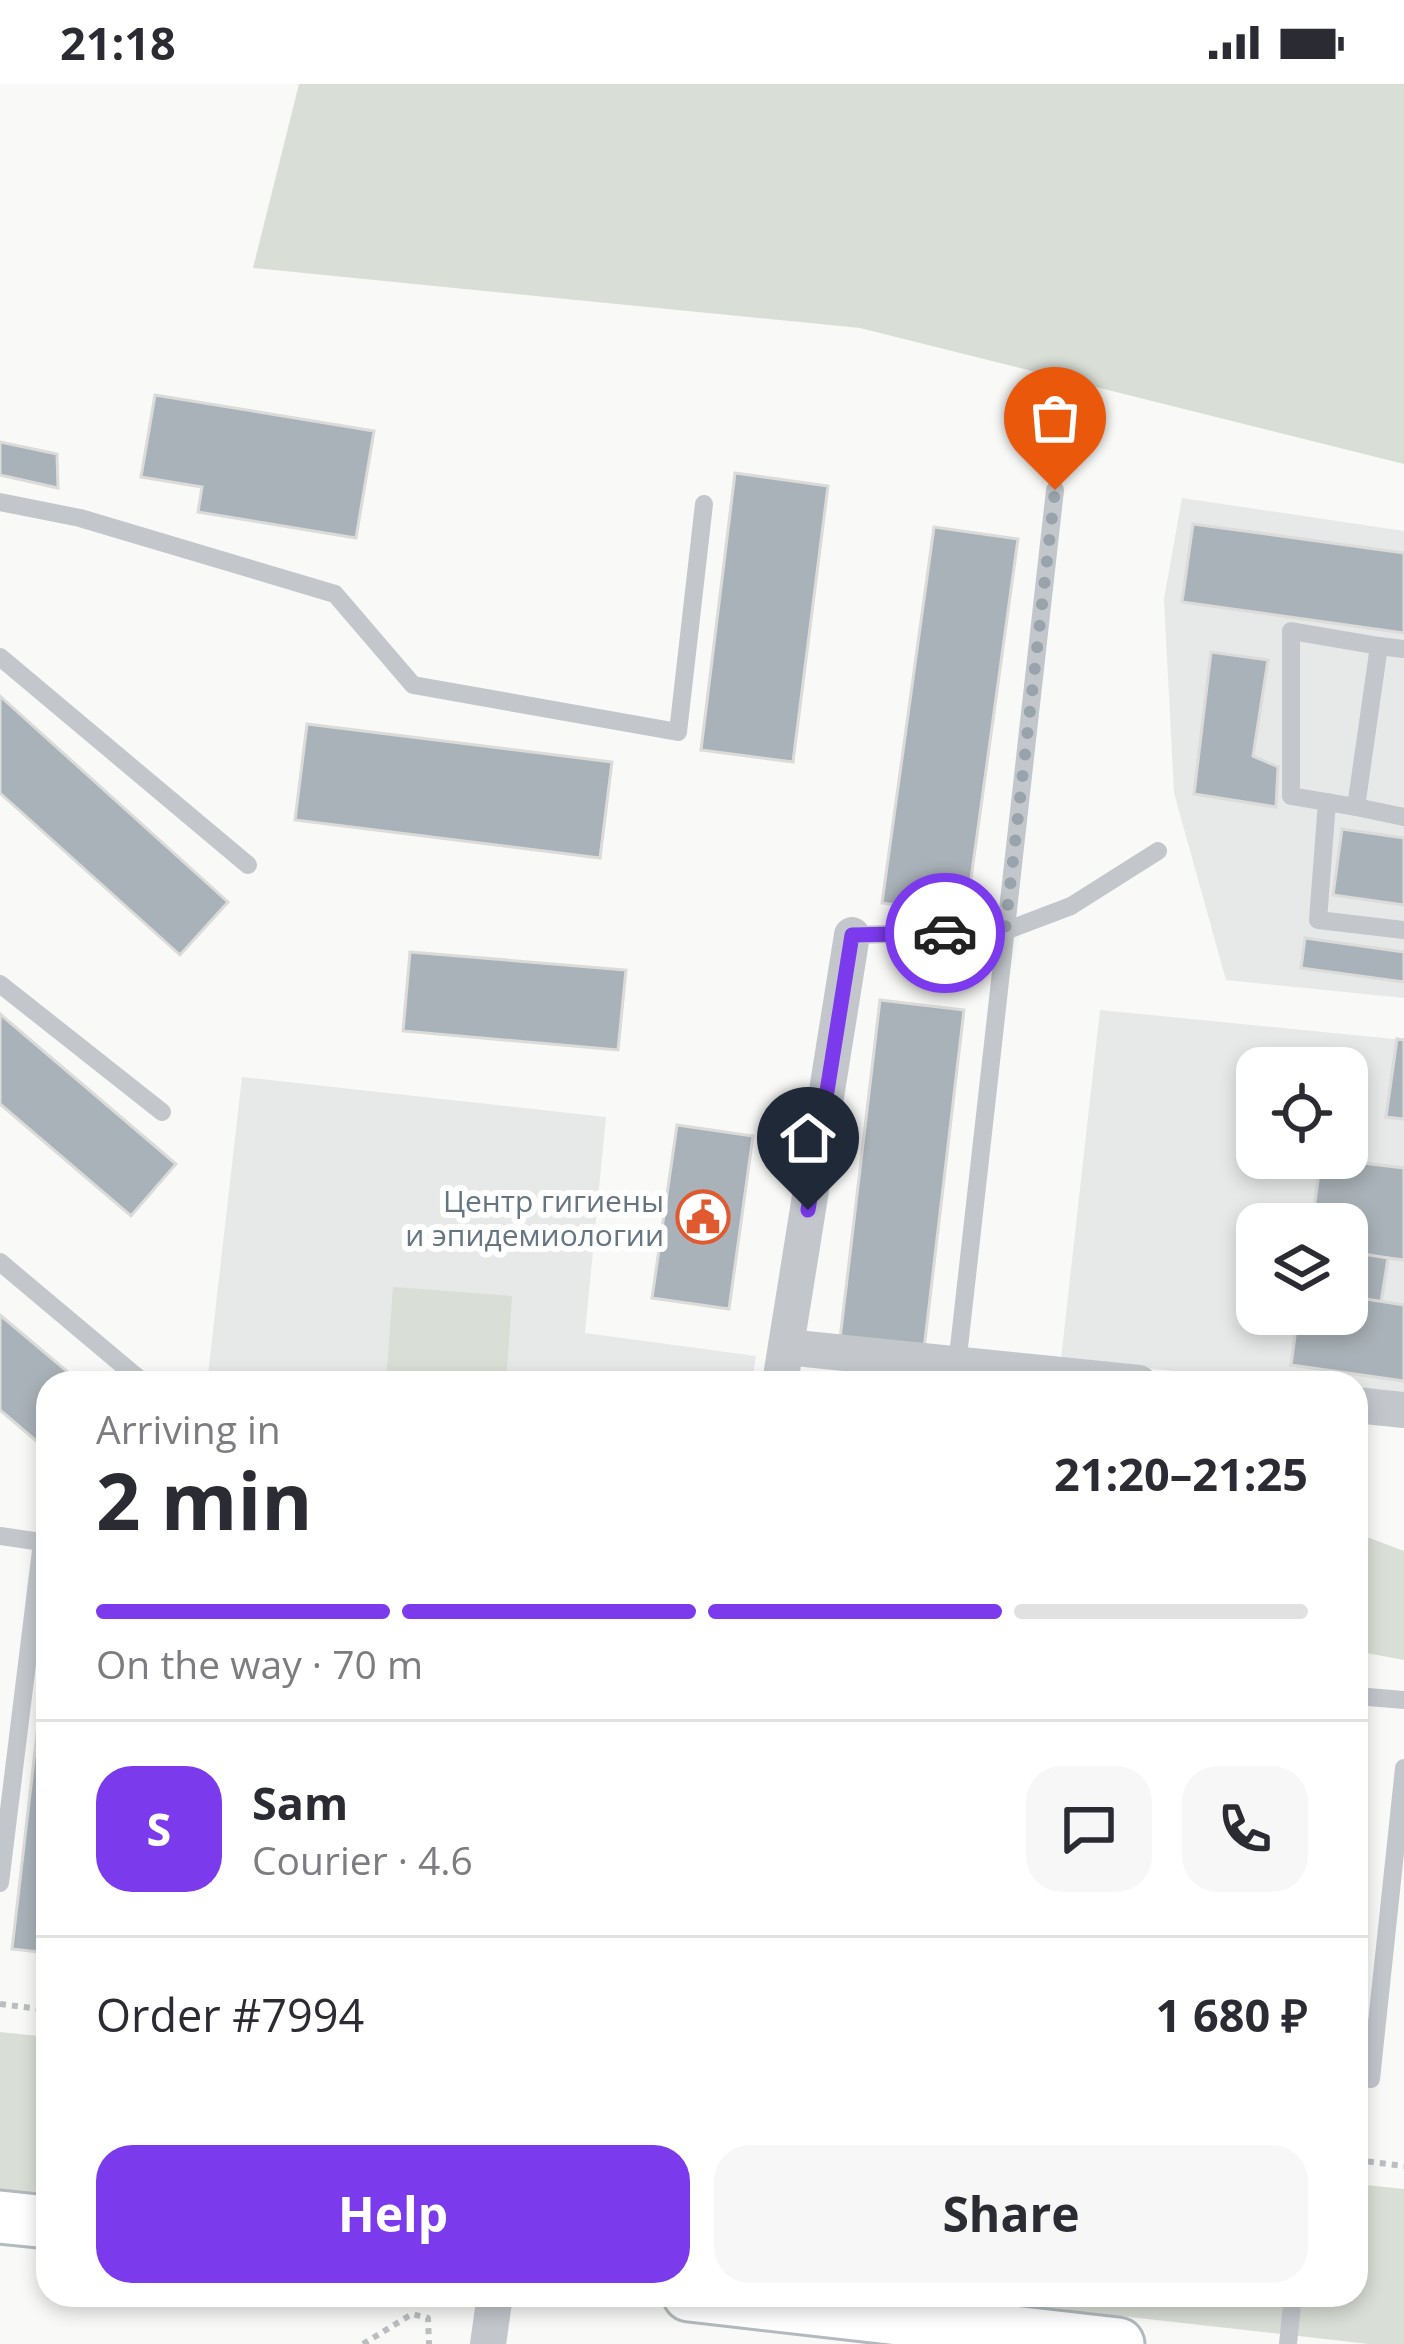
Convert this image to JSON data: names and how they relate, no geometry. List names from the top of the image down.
{
  "places": {
    "public building": ["Центр гигиены и эпидемиологии"]
  },
  "page": {
    "status": "21:18",
    "heading": ["2 min", "Arriving in", "21:20–21:25"],
    "panel": [
      "Sam",
      "Courier · 4.6",
      "Order #7994",
      "1 680 ₽"
    ],
    "bar": "On the way · 70 m",
    "round": "S",
    "buttons": ["Help", "Share"]
  }
}
